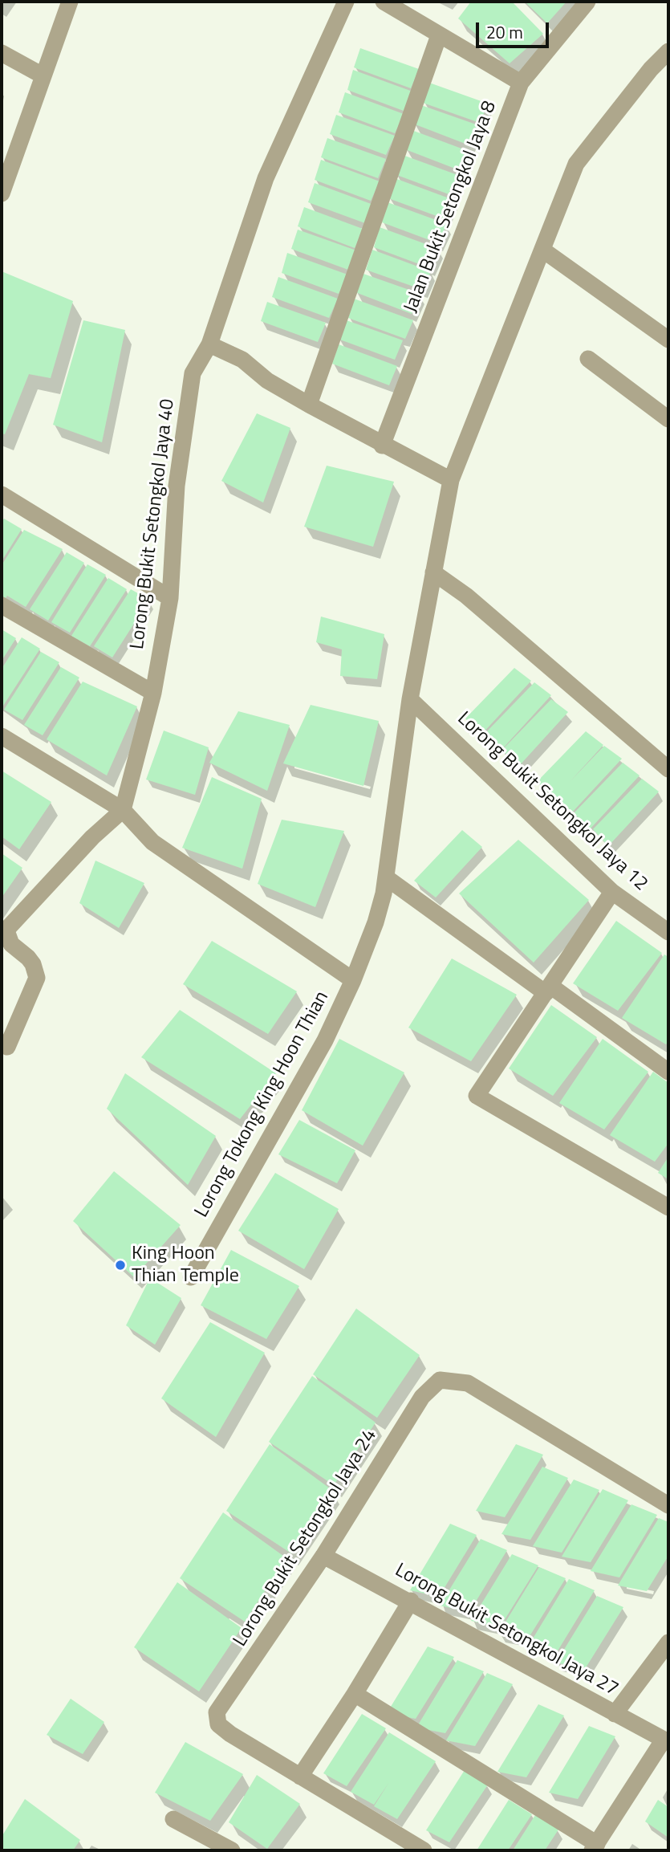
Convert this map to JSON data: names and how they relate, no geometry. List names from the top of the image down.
{
  "streets": {
    "street": [
      "Jalan Bukit Setongkol Jaya 8",
      "Lorong Bukit Setongkol Jaya 40",
      "Lorong Bukit Setongkol Jaya 12",
      "Lorong Tokong King Hoon Thian",
      "Lorong Bukit Setongkol Jaya 24",
      "Lorong Bukit Setongkol Jaya 27"
    ]
  },
  "crossings": [
    ["Lorong Bukit Setongkol Jaya 12", "Lorong Tokong King Hoon Thian"],
    ["Lorong Bukit Setongkol Jaya 24", "Lorong Bukit Setongkol Jaya 27"]
  ],
  "places": ["King Hoon Thian Temple"],
  "scale_bar": "20 m"
}
